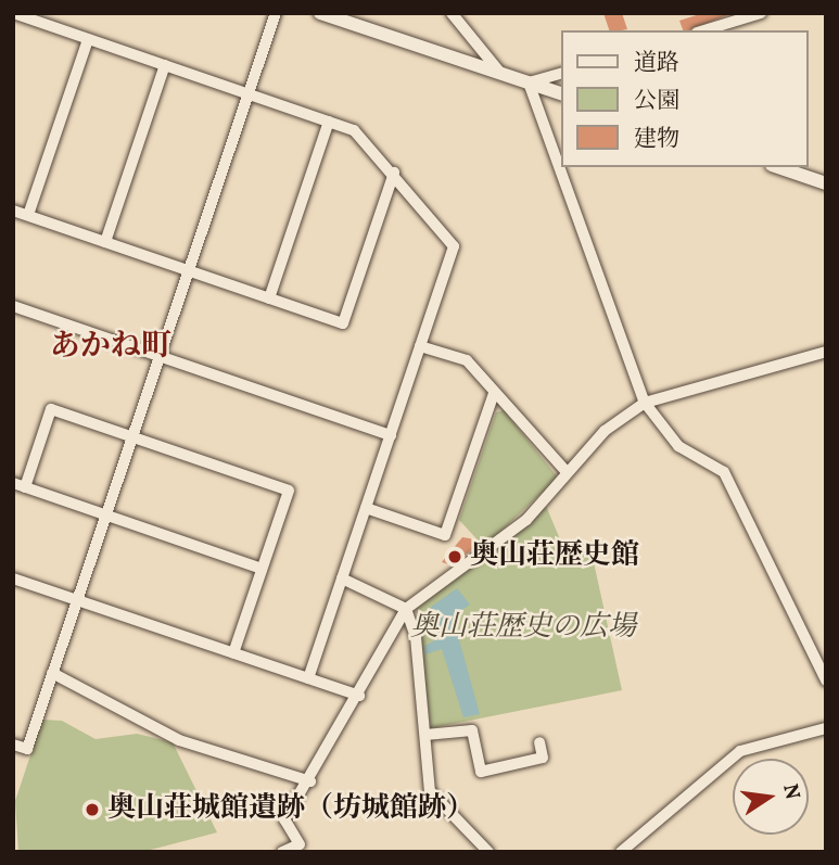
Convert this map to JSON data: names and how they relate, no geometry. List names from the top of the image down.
{
  "districts": ["あかね町"],
  "parks": ["奥山荘歴史の広場"],
  "places": ["奥山荘歴史館", "奥山荘城館遺跡（坊城館跡）"],
  "legend": ["道路", "公園", "建物"],
  "north": "right"
}
